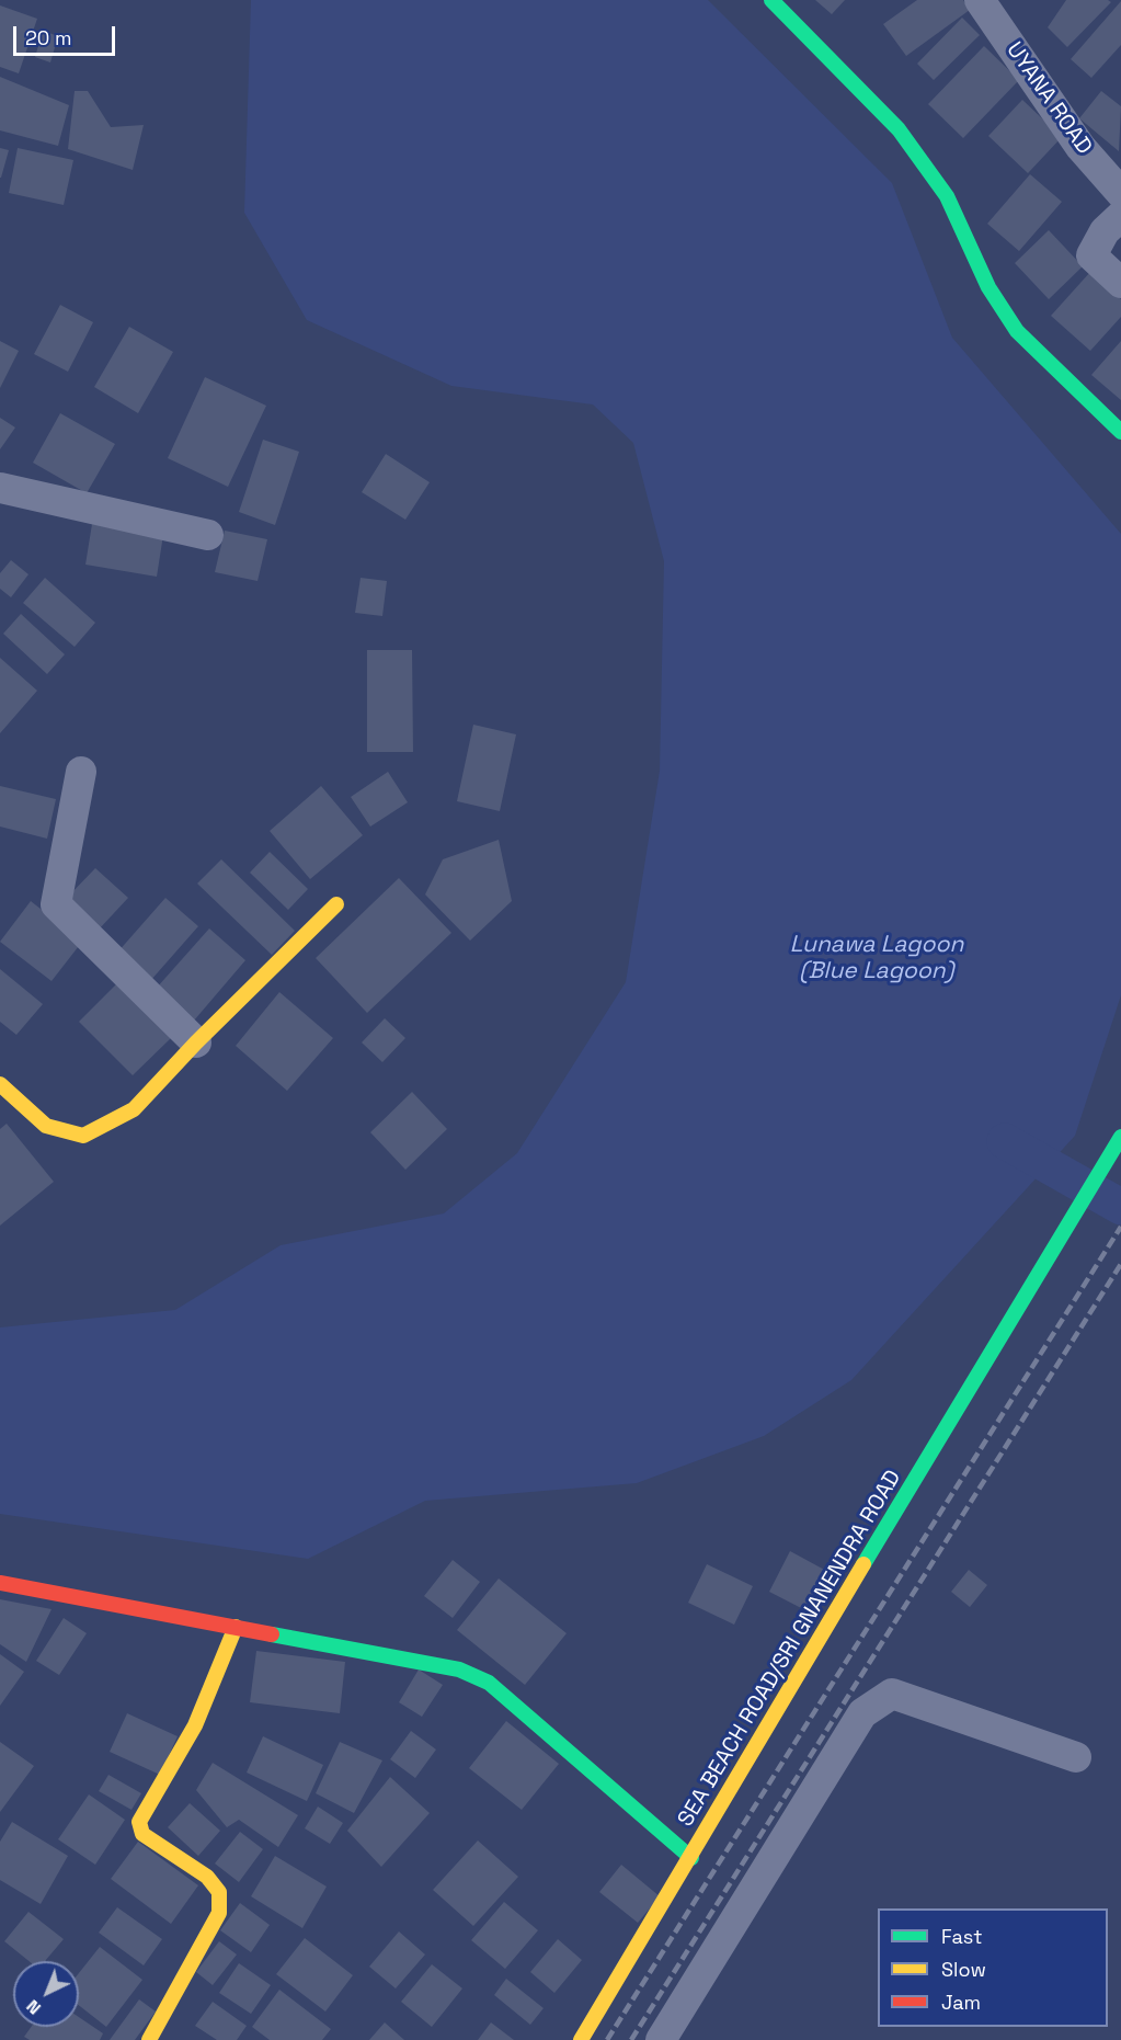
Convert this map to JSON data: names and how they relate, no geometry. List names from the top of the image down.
{
  "streets": {
    "street": ["UYANA ROAD", "SEA BEACH ROAD/SRI GNANENDRA ROAD"]
  },
  "water": ["Lunawa Lagoon (Blue Lagoon)"],
  "legend": ["Fast", "Slow", "Jam"],
  "scale_bar": "20 m",
  "north": "bottom left"
}
